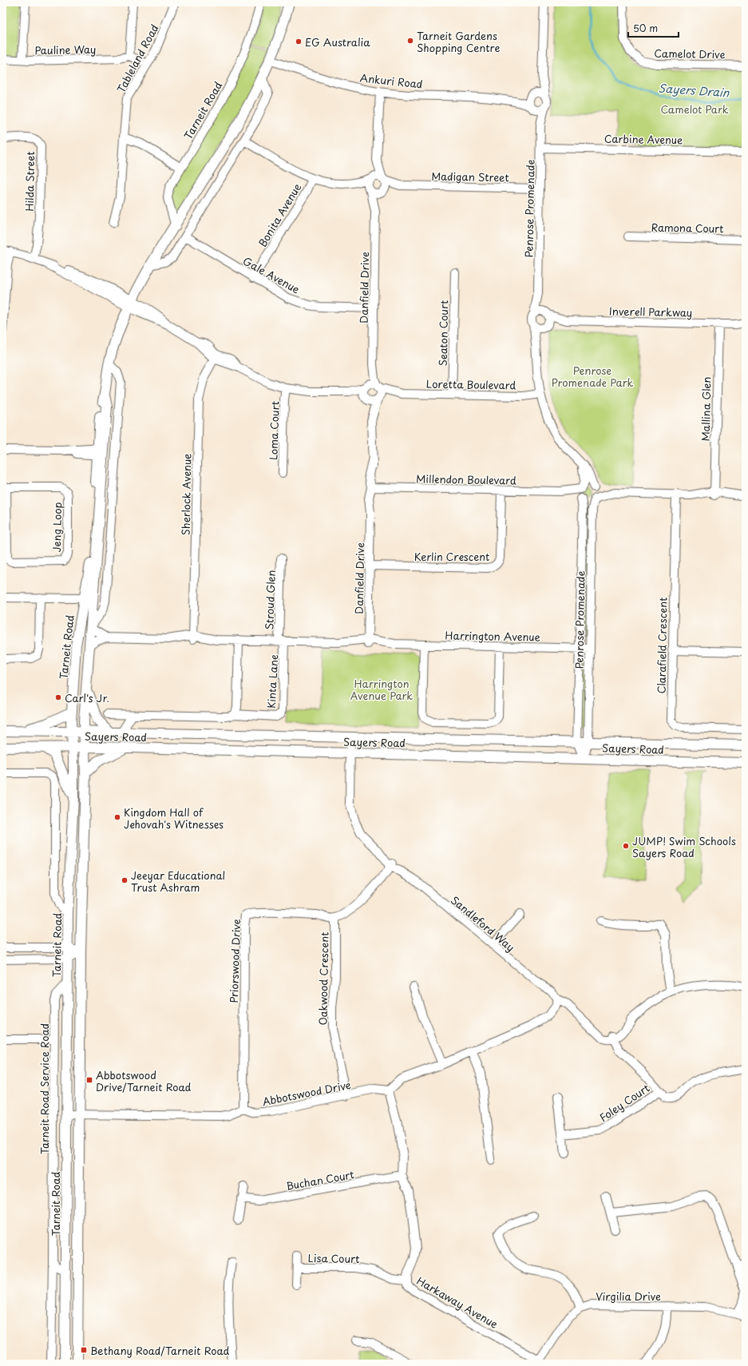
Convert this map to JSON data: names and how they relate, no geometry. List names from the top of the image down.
{
  "streets": {
    "main road": ["Tarneit Road", "Sayers Road"],
    "street": [
      "Pauline Way",
      "Camelot Drive",
      "Tableland Road",
      "Ankuri Road",
      "Carbine Avenue",
      "Madigan Street",
      "Hilda Street",
      "Penrose Promenade",
      "Bonita Avenue",
      "Ramona Court",
      "Gale Avenue",
      "Danfield Drive",
      "Inverell Parkway",
      "Seaton Court",
      "Loretta Boulevard",
      "Mallina Glen",
      "Loma Court",
      "Millendon Boulevard",
      "Sherlock Avenue",
      "Jeng Loop",
      "Kerlin Crescent",
      "Stroud Glen",
      "Harrington Avenue",
      "Clarafield Crescent",
      "Kinta Lane",
      "Sandleford Way",
      "Priorswood Drive",
      "Oakwood Crescent",
      "Tarneit Road Service Road",
      "Abbotswood Drive",
      "Foley Court",
      "Buchan Court",
      "Lisa Court",
      "Virgilia Drive",
      "Harkaway Avenue"
    ]
  },
  "crossings": [
    ["Ankuri Road", "Tarneit Road"],
    ["Ankuri Road", "Penrose Promenade"],
    ["Tarneit Road", "Harrington Avenue"],
    ["Tarneit Road", "Sayers Road"],
    ["Tarneit Road", "Tarneit Road Service Road"],
    ["Carbine Avenue", "Penrose Promenade"],
    ["Madigan Street", "Penrose Promenade"],
    ["Madigan Street", "Danfield Drive"],
    ["Penrose Promenade", "Inverell Parkway"],
    ["Penrose Promenade", "Millendon Boulevard"],
    ["Penrose Promenade", "Harrington Avenue"],
    ["Penrose Promenade", "Sayers Road"],
    ["Bonita Avenue", "Gale Avenue"],
    ["Gale Avenue", "Danfield Drive"],
    ["Danfield Drive", "Loretta Boulevard"],
    ["Danfield Drive", "Millendon Boulevard"],
    ["Danfield Drive", "Kerlin Crescent"],
    ["Danfield Drive", "Harrington Avenue"],
    ["Inverell Parkway", "Mallina Glen"],
    ["Seaton Court", "Loretta Boulevard"],
    ["Millendon Boulevard", "Kerlin Crescent"],
    ["Sherlock Avenue", "Harrington Avenue"],
    ["Stroud Glen", "Harrington Avenue"],
    ["Stroud Glen", "Kinta Lane"],
    ["Harrington Avenue", "Kinta Lane"],
    ["Sayers Road", "Sandleford Way"],
    ["Priorswood Drive", "Oakwood Crescent"],
    ["Priorswood Drive", "Abbotswood Drive"],
    ["Oakwood Crescent", "Abbotswood Drive"],
    ["Abbotswood Drive", "Harkaway Avenue"],
    ["Buchan Court", "Harkaway Avenue"],
    ["Lisa Court", "Harkaway Avenue"],
    ["Virgilia Drive", "Harkaway Avenue"]
  ],
  "water": ["Sayers Drain"],
  "parks": ["Camelot Park", "Penrose Promenade Park", "Harrington Avenue Park"],
  "places": {
    "other": [
      "Tarneit Gardens Shopping Centre",
      "EG Australia",
      "Carl's Jr.",
      "Kingdom Hall of Jehovah's Witnesses",
      "JUMP! Swim Schools Sayers Road",
      "Jeeyar Educational Trust Ashram"
    ],
    "transit": ["Abbotswood Drive/Tarneit Road", "Bethany Road/Tarneit Road"]
  },
  "scale_bar": "50 m"
}
